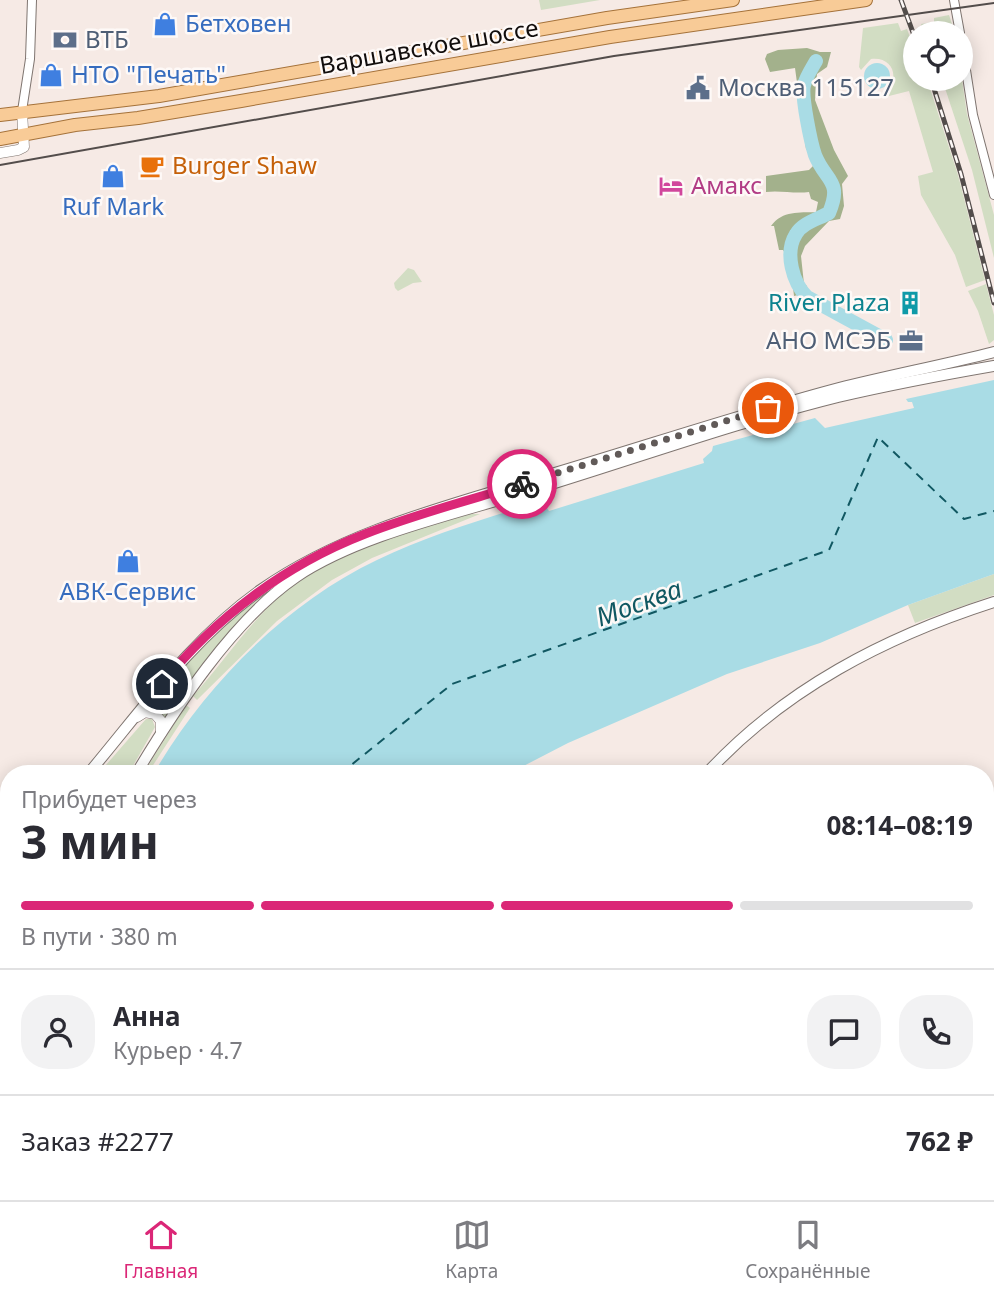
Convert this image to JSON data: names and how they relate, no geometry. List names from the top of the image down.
{
  "streets": {
    "main road": ["Варшавское шоссе"]
  },
  "water": ["Москва"],
  "places": {
    "shop": [
      "Бетховен",
      "НТО \"Печать\"",
      "Ruf Mark",
      "АВК-Сервис"
    ],
    "bank": ["ВТБ"],
    "public building": ["Москва 115127"],
    "cafe": ["Burger Shaw"],
    "hotel": ["Амакс"],
    "building": ["River Plaza"],
    "office": ["АНО МСЭБ"]
  },
  "page": {
    "heading": ["3 мин", "Прибудет через", "08:14–08:19"],
    "panel": [
      "Анна",
      "Курьер · 4.7",
      "Заказ #2277",
      "762 ₽"
    ],
    "bar": "В пути · 380 m",
    "tabs": ["Главная", "Карта", "Сохранённые"]
  }
}
